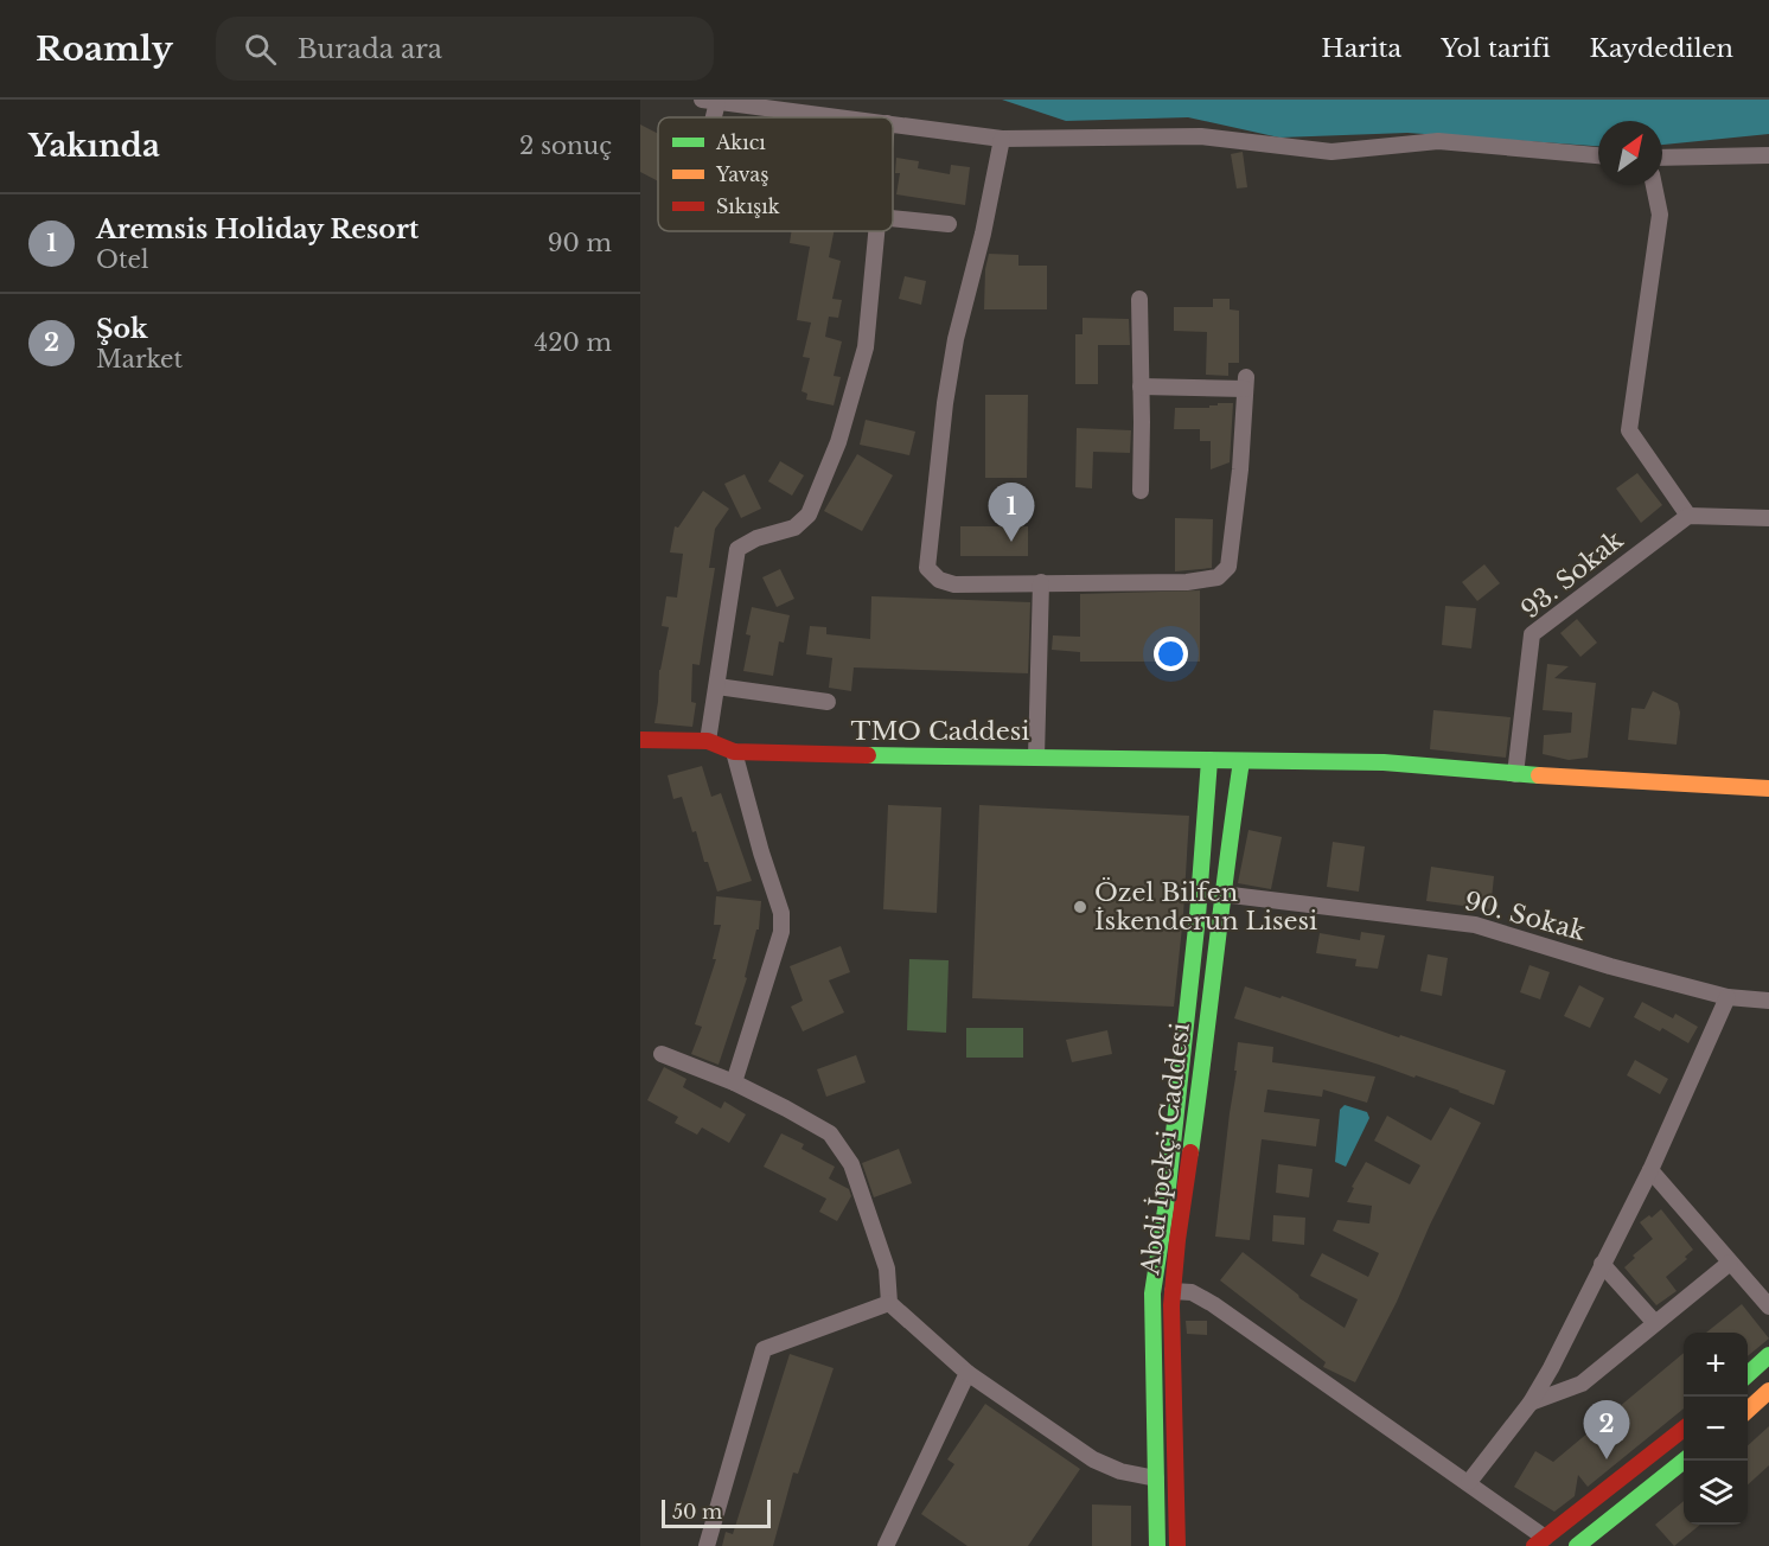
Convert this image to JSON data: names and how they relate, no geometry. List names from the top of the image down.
{
  "streets": {
    "street": [
      "93. Sokak",
      "TMO Caddesi",
      "90. Sokak",
      "Abdi İpekçi Caddesi"
    ]
  },
  "crossings": [
    ["TMO Caddesi", "Abdi İpekçi Caddesi"],
    ["90. Sokak", "Abdi İpekçi Caddesi"]
  ],
  "places": ["Özel Bilfen İskenderun Lisesi"],
  "legend": ["Akıcı", "Yavaş", "Sıkışık"],
  "scale_bar": "50 m",
  "north": "top right",
  "page": {
    "header": "Roamly",
    "search": "Burada ara",
    "nav": ["Harita", "Yol tarifi", "Kaydedilen"],
    "heading": ["Yakında", "2 sonuç"],
    "list": [
      {
        "mark": "1",
        "name": "Aremsis Holiday Resort",
        "note": "Otel",
        "value": "90 m"
      },
      {
        "mark": "2",
        "name": "Şok",
        "note": "Market",
        "value": "420 m"
      }
    ],
    "pins": ["1", "2"],
    "map_buttons": ["+", "−"],
    "scale": "50 m"
  }
}
